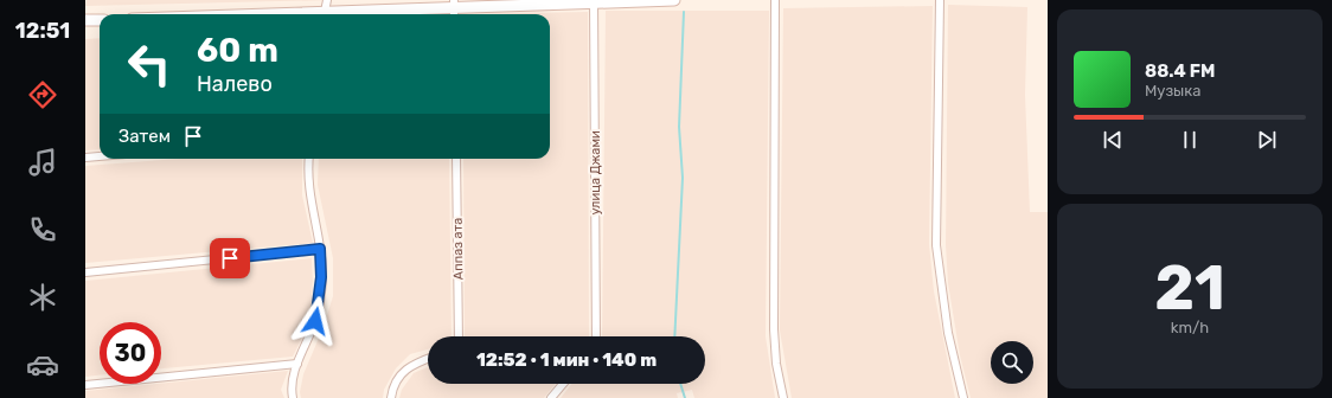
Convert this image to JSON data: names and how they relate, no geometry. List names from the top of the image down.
{
  "streets": {
    "street": ["улица Джами", "Аппаз ата"]
  },
  "page": {
    "tabs": "12:51",
    "turn": ["60 m", "Налево"],
    "song": ["88.4 FM", "Музыка"],
    "then": "Затем",
    "tile": ["21", "km/h"],
    "limit": "30",
    "trip": "12:52 · 1 мин · 140 m"
  }
}
